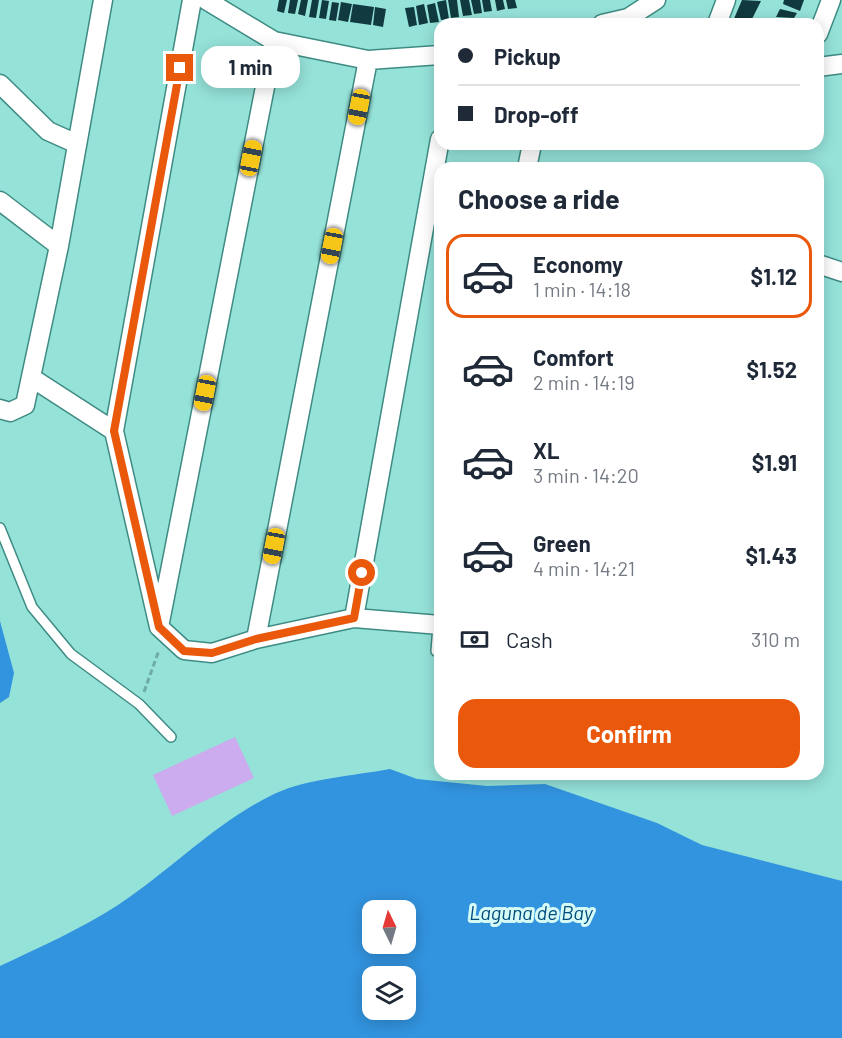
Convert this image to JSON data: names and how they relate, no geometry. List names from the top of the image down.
{
  "water": ["Laguna de Bay"],
  "north": "top",
  "page": {
    "banner": ["Pickup", "Drop-off"],
    "bubble": "1 min",
    "heading": "Choose a ride",
    "list": [
      {
        "name": "Economy",
        "note": "1 min · 14:18",
        "value": "$1.12"
      },
      {
        "name": "Comfort",
        "note": "2 min · 14:19",
        "value": "$1.52"
      },
      {
        "name": "XL",
        "note": "3 min · 14:20",
        "value": "$1.91"
      },
      {
        "name": "Green",
        "note": "4 min · 14:21",
        "value": "$1.43"
      }
    ],
    "pay": ["Cash", "310 m"],
    "buttons": "Confirm"
  }
}
